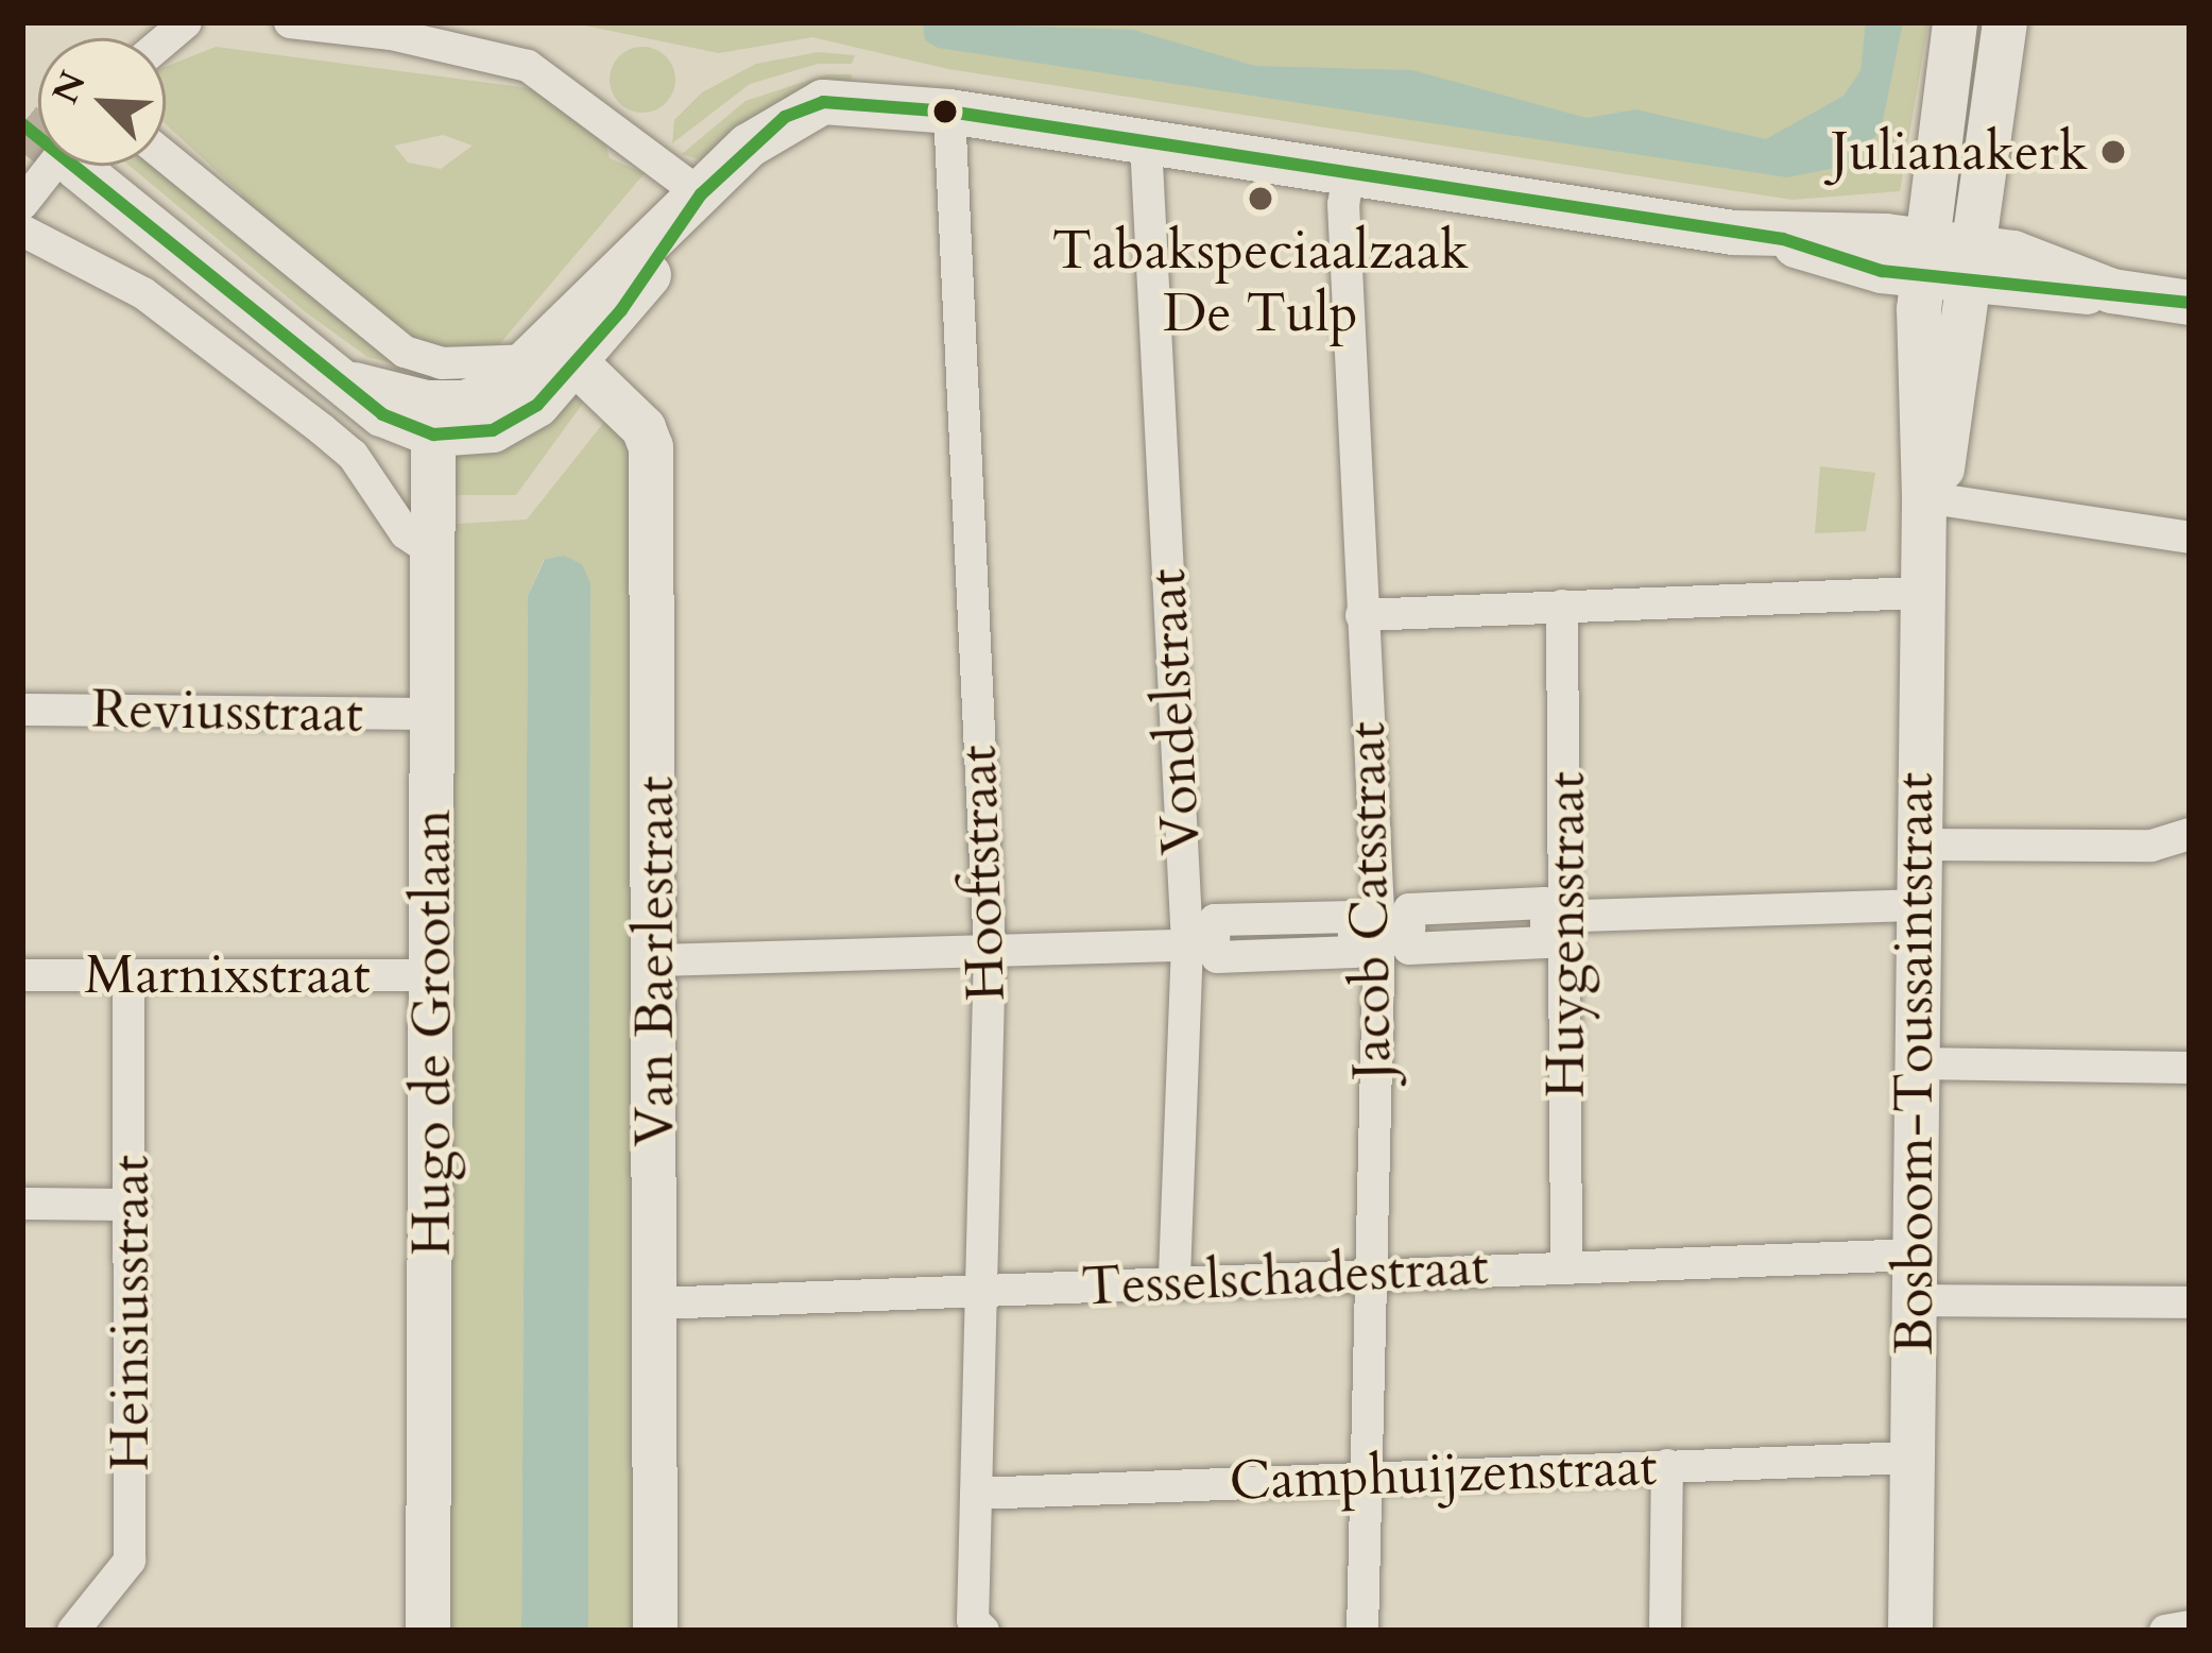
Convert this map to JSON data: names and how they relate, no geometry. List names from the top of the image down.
{
  "streets": {
    "street": [
      "Reviusstraat",
      "Vondelstraat",
      "Hooftstraat",
      "Jacob Catsstraat",
      "Huygensstraat",
      "Van Baerlestraat",
      "Marnixstraat",
      "Hugo de Grootlaan",
      "Bosboom-Toussaintstraat",
      "Tesselschadestraat",
      "Heinsiusstraat",
      "Camphuijzenstraat"
    ]
  },
  "crossings": [
    ["Reviusstraat", "Hugo de Grootlaan"],
    ["Vondelstraat", "Tesselschadestraat"],
    ["Hooftstraat", "Tesselschadestraat"],
    ["Hooftstraat", "Camphuijzenstraat"],
    ["Jacob Catsstraat", "Tesselschadestraat"],
    ["Jacob Catsstraat", "Camphuijzenstraat"],
    ["Huygensstraat", "Tesselschadestraat"],
    ["Van Baerlestraat", "Tesselschadestraat"],
    ["Marnixstraat", "Hugo de Grootlaan"],
    ["Marnixstraat", "Heinsiusstraat"],
    ["Bosboom-Toussaintstraat", "Tesselschadestraat"],
    ["Bosboom-Toussaintstraat", "Camphuijzenstraat"]
  ],
  "places": ["Julianakerk", "Tabakspeciaalzaak De Tulp"],
  "north": "top left"
}
